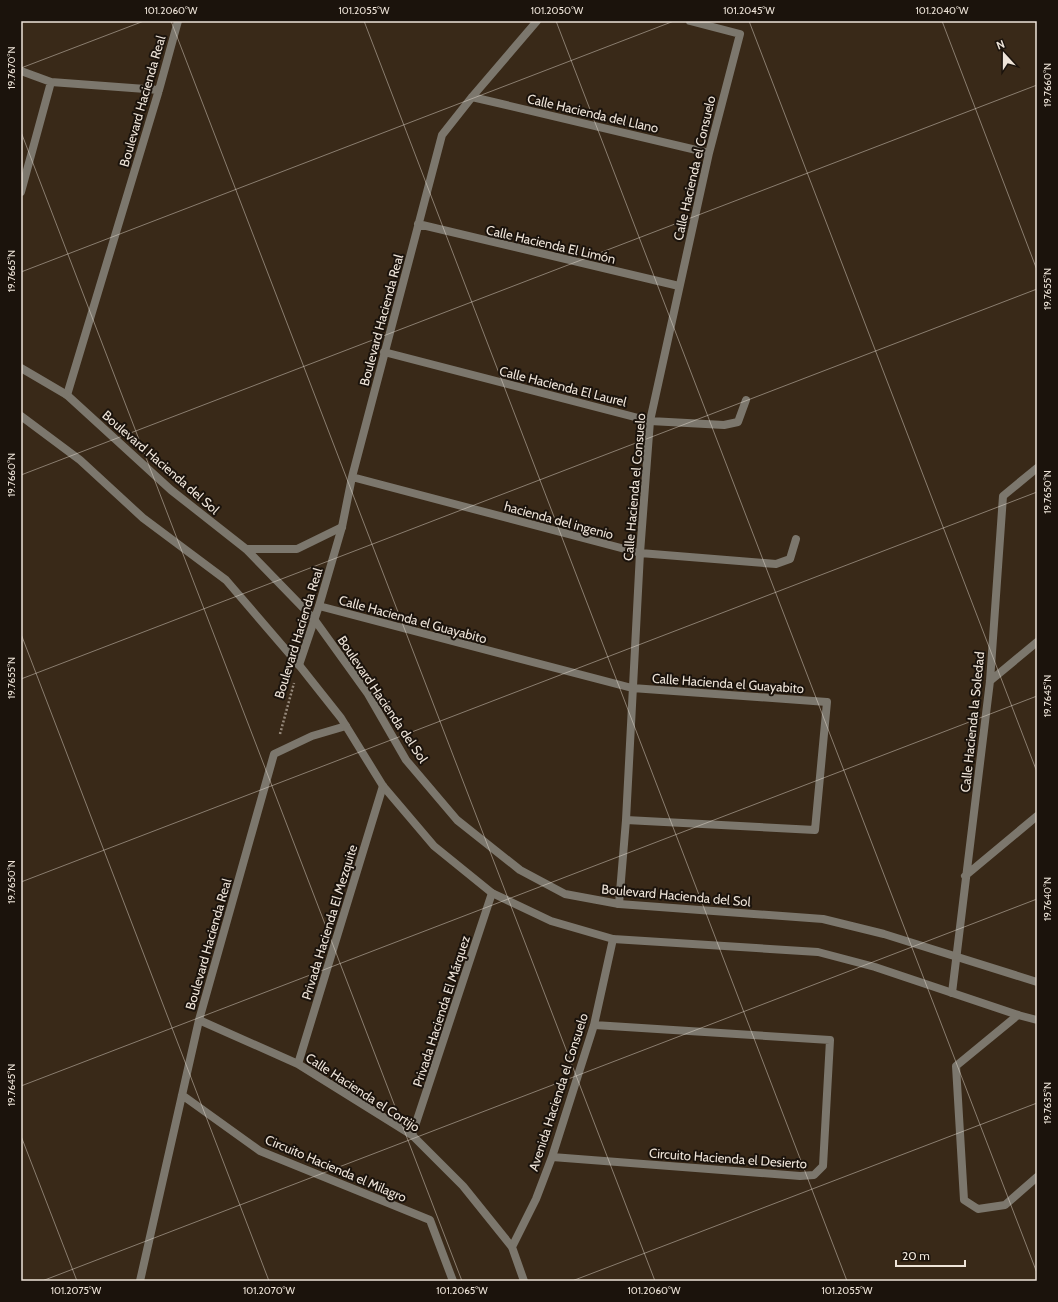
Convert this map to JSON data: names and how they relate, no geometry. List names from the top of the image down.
{
  "streets": {
    "street": [
      "Boulevard Hacienda Real",
      "Calle Hacienda del Llano",
      "Calle Hacienda el Consuelo",
      "Calle Hacienda El Limón",
      "Calle Hacienda El Laurel",
      "Boulevard Hacienda del Sol",
      "hacienda del ingenio",
      "Calle Hacienda el Guayabito",
      "Calle Hacienda la Soledad",
      "Privada Hacienda El Mezquite",
      "Privada Hacienda El Márquez",
      "Calle Hacienda el Cortijo",
      "Avenida Hacienda el Consuelo",
      "Circuito Hacienda el Desierto",
      "Circuito Hacienda el Milagro"
    ]
  },
  "crossings": [
    ["Boulevard Hacienda Real", "Calle Hacienda del Llano"],
    ["Boulevard Hacienda Real", "Calle Hacienda El Limón"],
    ["Boulevard Hacienda Real", "Calle Hacienda El Laurel"],
    ["Boulevard Hacienda Real", "Boulevard Hacienda del Sol"],
    ["Boulevard Hacienda Real", "hacienda del ingenio"],
    ["Boulevard Hacienda Real", "Calle Hacienda el Guayabito"],
    ["Boulevard Hacienda Real", "Calle Hacienda el Cortijo"],
    ["Boulevard Hacienda Real", "Circuito Hacienda el Milagro"],
    ["Calle Hacienda del Llano", "Calle Hacienda el Consuelo"],
    ["Calle Hacienda el Consuelo", "Calle Hacienda El Limón"],
    ["Calle Hacienda el Consuelo", "Calle Hacienda El Laurel"],
    ["Calle Hacienda el Consuelo", "Boulevard Hacienda del Sol"],
    ["Calle Hacienda el Consuelo", "hacienda del ingenio"],
    ["Calle Hacienda el Consuelo", "Calle Hacienda el Guayabito"],
    ["Boulevard Hacienda del Sol", "Calle Hacienda la Soledad"],
    ["Privada Hacienda El Mezquite", "Calle Hacienda el Cortijo"],
    ["Privada Hacienda El Márquez", "Calle Hacienda el Cortijo"],
    ["Calle Hacienda el Cortijo", "Avenida Hacienda el Consuelo"],
    ["Avenida Hacienda el Consuelo", "Circuito Hacienda el Desierto"]
  ],
  "scale_bar": "20 m",
  "north": "top",
  "coordinates": [
    "101.2060°W",
    "101.2055°W",
    "101.2050°W",
    "101.2045°W",
    "101.2040°W",
    "19.7670°N",
    "19.7660°N",
    "19.7665°N",
    "19.7655°N",
    "19.7650°N",
    "19.7645°N",
    "19.7640°N",
    "19.7635°N",
    "101.2075°W",
    "101.2070°W",
    "101.2065°W"
  ]
}
